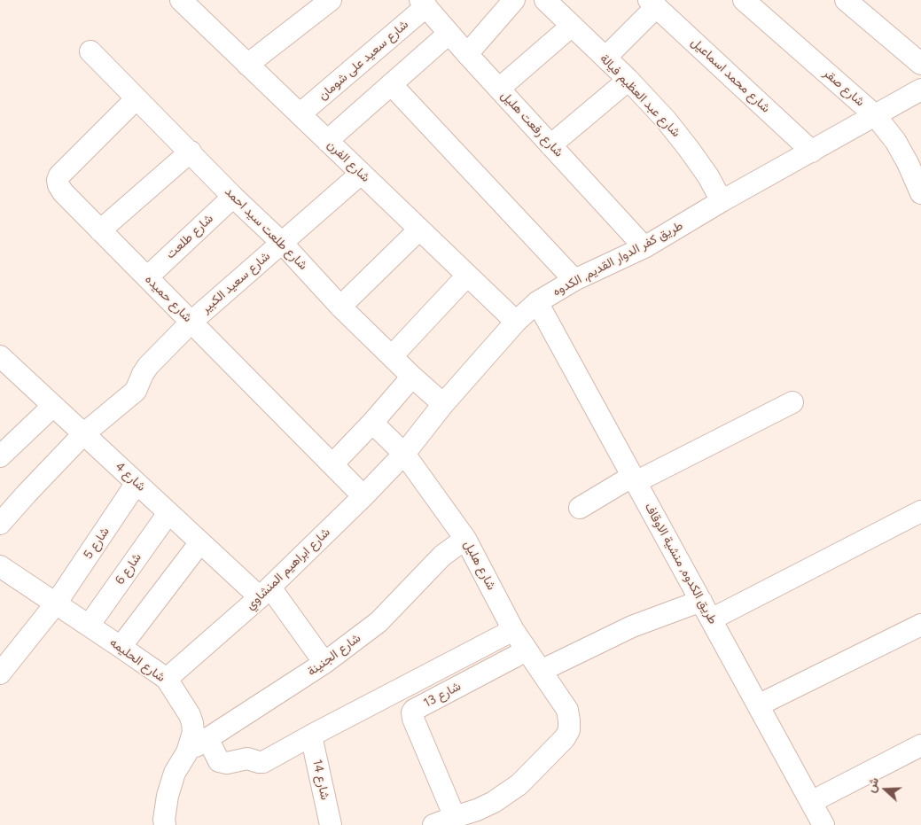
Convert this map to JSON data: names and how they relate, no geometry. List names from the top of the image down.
{
  "streets": {
    "street": [
      "شارع سعيد على شومان",
      "شارع محمد اسماعيل",
      "شارع صقر",
      "شارع عبد العظيم فيالة",
      "شارع رفعت هليل",
      "شارع الفرن",
      "شارع طلعت سيد احمد",
      "شارع طلعت",
      "طريق كفر الدوار القديم, الكدوه",
      "شارع سعيد الكبير",
      "شارع حميده",
      "شارع 4",
      "شارع 5",
      "طريق الكدوه, منشية الاوقاف",
      "شارع هليل",
      "شارع 6",
      "شارع ابراهيم المنشاوي",
      "شارع الجنينة",
      "شارع الحليمه",
      "شارع 13",
      "شارع 14"
    ]
  },
  "crossings": [
    ["شارع سعيد على شومان", "شارع رفعت هليل"],
    ["شارع سعيد على شومان", "شارع الفرن"],
    ["شارع محمد اسماعيل", "طريق كفر الدوار القديم, الكدوه"],
    ["شارع صقر", "طريق كفر الدوار القديم, الكدوه"],
    ["شارع عبد العظيم فيالة", "طريق كفر الدوار القديم, الكدوه"],
    ["شارع رفعت هليل", "طريق كفر الدوار القديم, الكدوه"],
    ["شارع الفرن", "طريق كفر الدوار القديم, الكدوه"],
    ["شارع الفرن", "شارع سعيد الكبير"],
    ["شارع طلعت سيد احمد", "شارع طلعت"],
    ["شارع طلعت سيد احمد", "طريق كفر الدوار القديم, الكدوه"],
    ["شارع طلعت سيد احمد", "شارع سعيد الكبير"],
    ["شارع طلعت سيد احمد", "شارع حميده"],
    ["شارع طلعت", "شارع حميده"],
    ["طريق كفر الدوار القديم, الكدوه", "طريق الكدوه, منشية الاوقاف"],
    ["طريق كفر الدوار القديم, الكدوه", "شارع هليل"],
    ["طريق كفر الدوار القديم, الكدوه", "شارع ابراهيم المنشاوي"],
    ["شارع سعيد الكبير", "شارع حميده"],
    ["شارع سعيد الكبير", "شارع 4"],
    ["شارع حميده", "شارع ابراهيم المنشاوي"],
    ["شارع 4", "شارع 5"],
    ["شارع 4", "شارع 6"],
    ["شارع 4", "شارع ابراهيم المنشاوي"],
    ["شارع 4", "شارع الجنينة"],
    ["شارع 5", "شارع الحليمه"],
    ["شارع هليل", "شارع ابراهيم المنشاوي"],
    ["شارع هليل", "شارع الجنينة"],
    ["شارع هليل", "شارع 13"],
    ["شارع 6", "شارع الحليمه"],
    ["شارع ابراهيم المنشاوي", "شارع الحليمه"],
    ["شارع الجنينة", "شارع الحليمه"]
  ],
  "north": "left"
}
